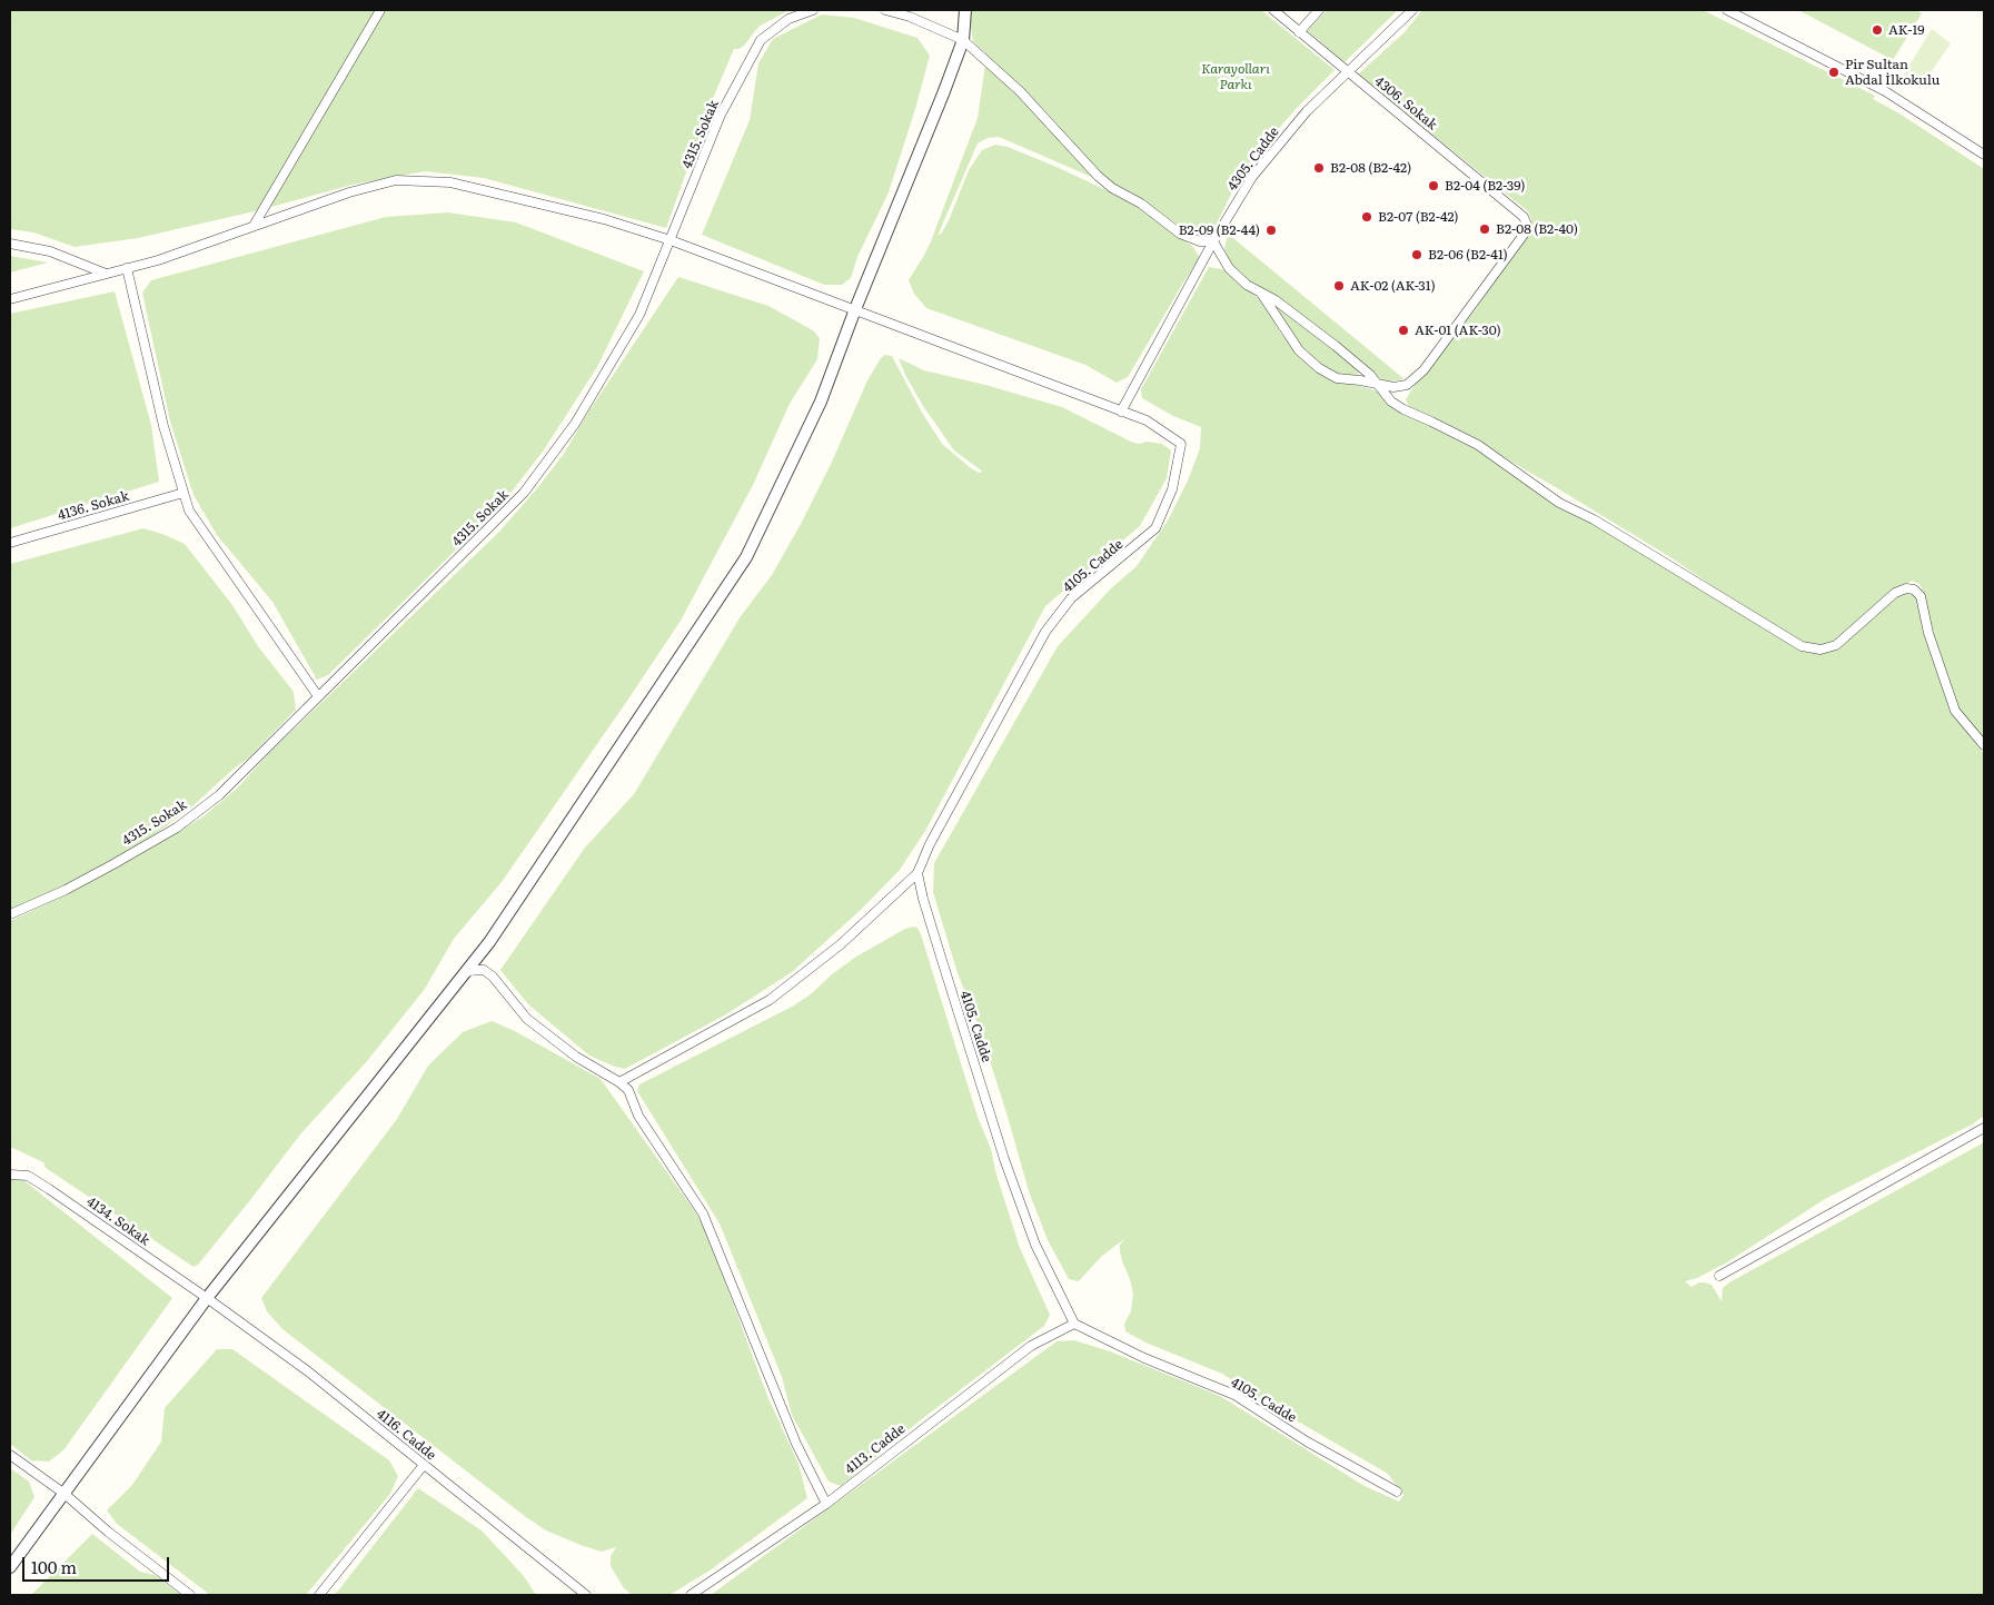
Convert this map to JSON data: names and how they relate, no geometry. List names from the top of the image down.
{
  "streets": {
    "street": [
      "4306. Sokak",
      "4315. Sokak",
      "4305. Cadde",
      "4136. Sokak",
      "4105. Cadde",
      "4134. Sokak",
      "4116. Cadde",
      "4113. Cadde"
    ]
  },
  "crossings": [
    ["4306. Sokak", "4305. Cadde"],
    ["4305. Cadde", "4105. Cadde"],
    ["4105. Cadde", "4113. Cadde"],
    ["4134. Sokak", "4116. Cadde"]
  ],
  "parks": ["Karayolları Parkı"],
  "places": [
    "AK-19",
    "Pir Sultan Abdal İlkokulu",
    "B2-08 (B2-42)",
    "B2-04 (B2-39)",
    "B2-07 (B2-42)",
    "B2-08 (B2-40)",
    "B2-09 (B2-44)",
    "B2-06 (B2-41)",
    "AK-02 (AK-31)",
    "AK-01 (AK-30)"
  ],
  "scale_bar": "100 m"
}
